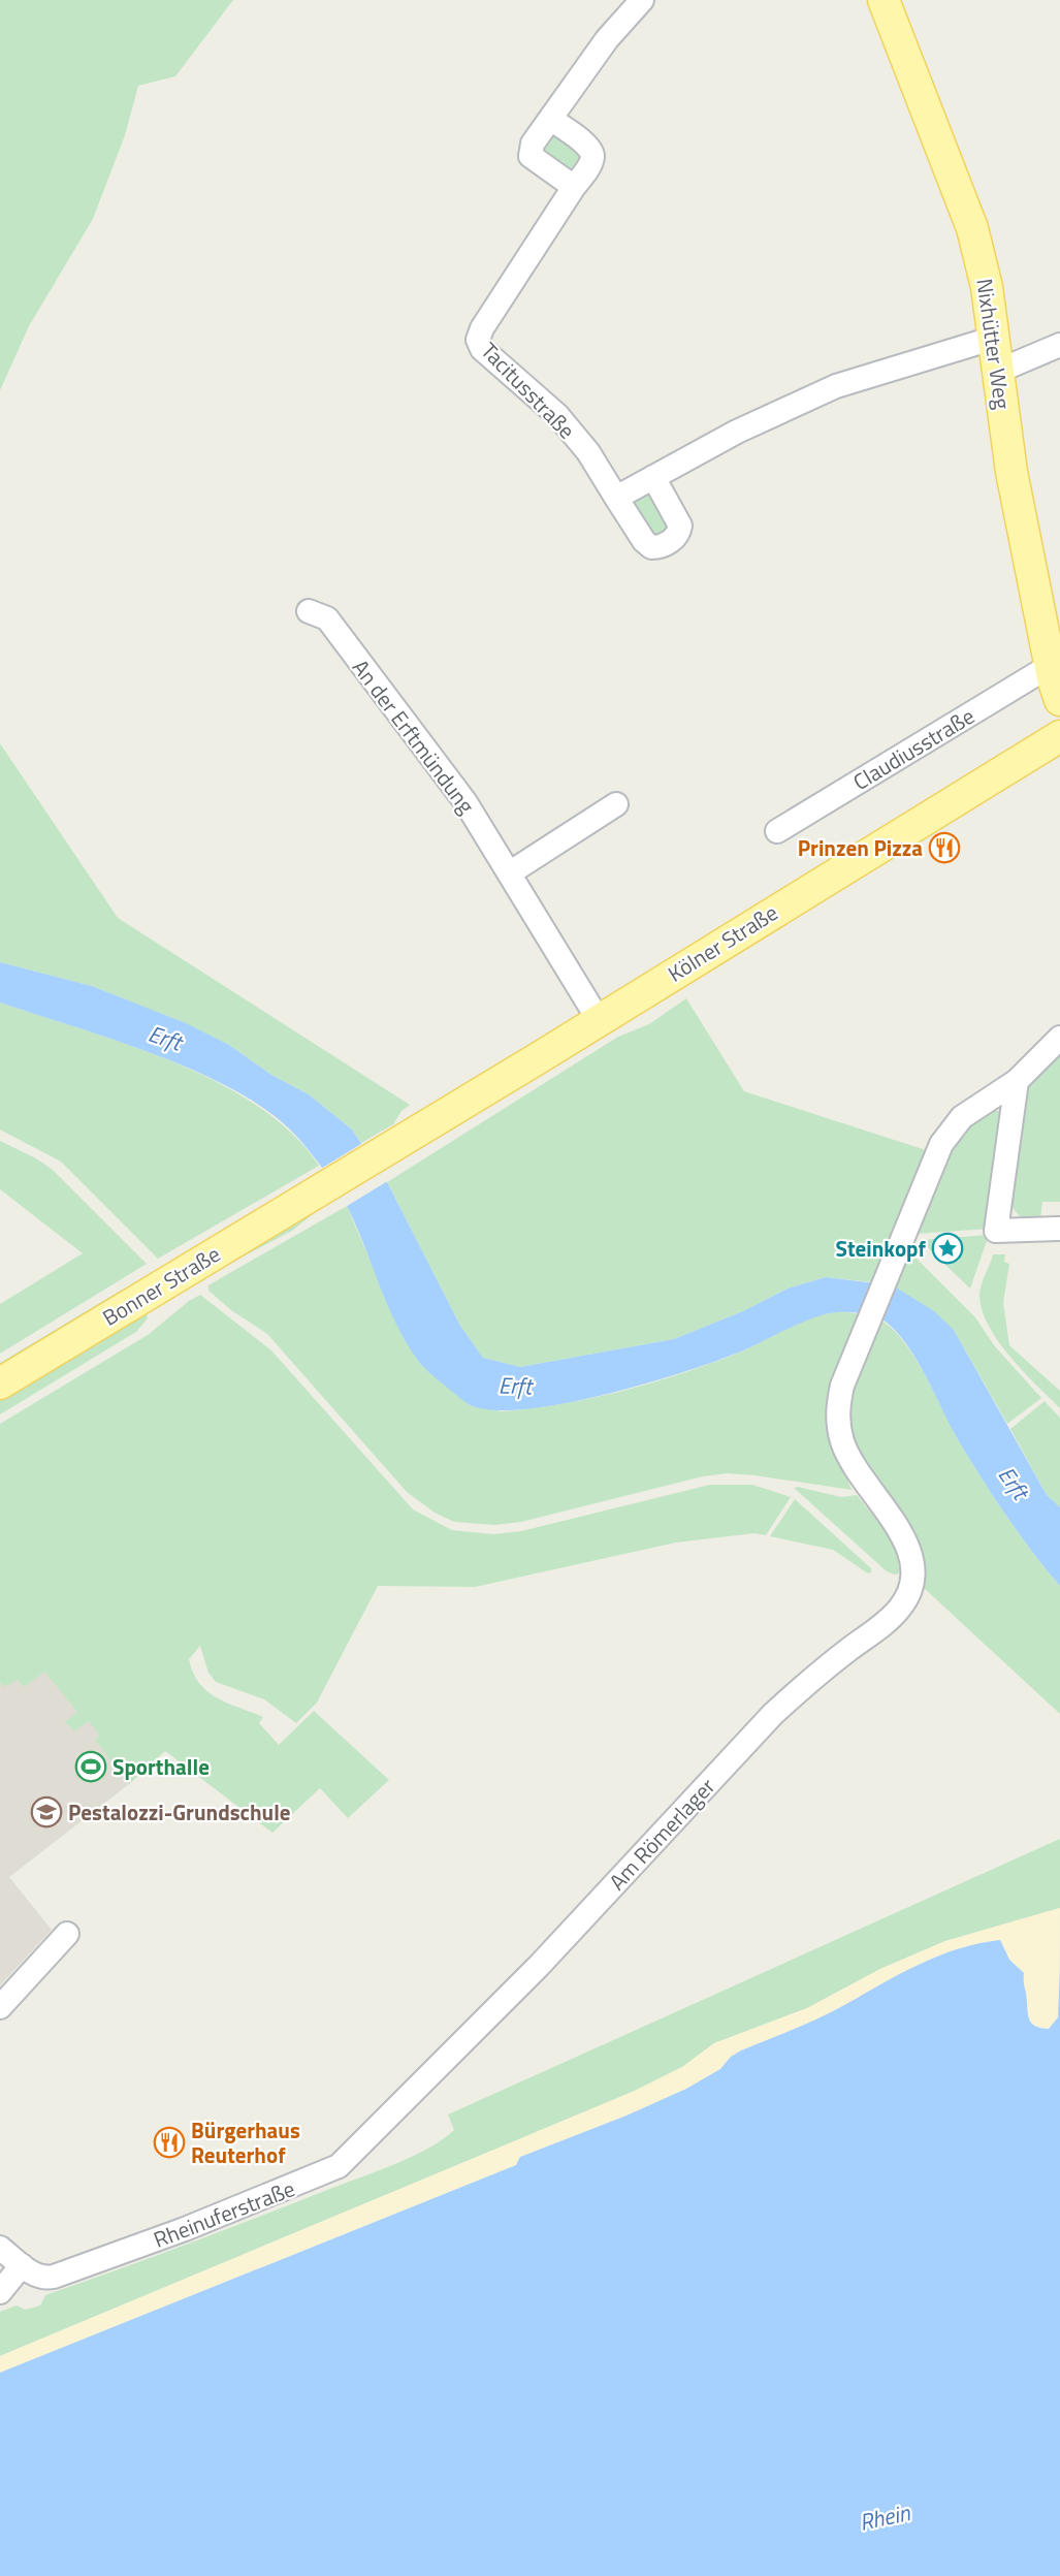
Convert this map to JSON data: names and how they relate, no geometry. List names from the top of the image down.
{
  "streets": {
    "main road": ["Nixhütter Weg", "Kölner Straße", "Bonner Straße"],
    "street": [
      "Tacitusstraße",
      "An der Erftmündung",
      "Claudiusstraße",
      "Am Römerlager",
      "Rheinuferstraße"
    ]
  },
  "crossings": [
    ["Nixhütter Weg", "Claudiusstraße"],
    ["An der Erftmündung", "Kölner Straße"],
    ["Kölner Straße", "Bonner Straße"],
    ["Am Römerlager", "Rheinuferstraße"]
  ],
  "water": ["Erft", "Rhein"],
  "places": {
    "restaurant": ["Prinzen Pizza", "Bürgerhaus Reuterhof"],
    "place": ["Steinkopf"],
    "sports": ["Sporthalle"],
    "school or university": ["Pestalozzi-Grundschule"]
  }
}
